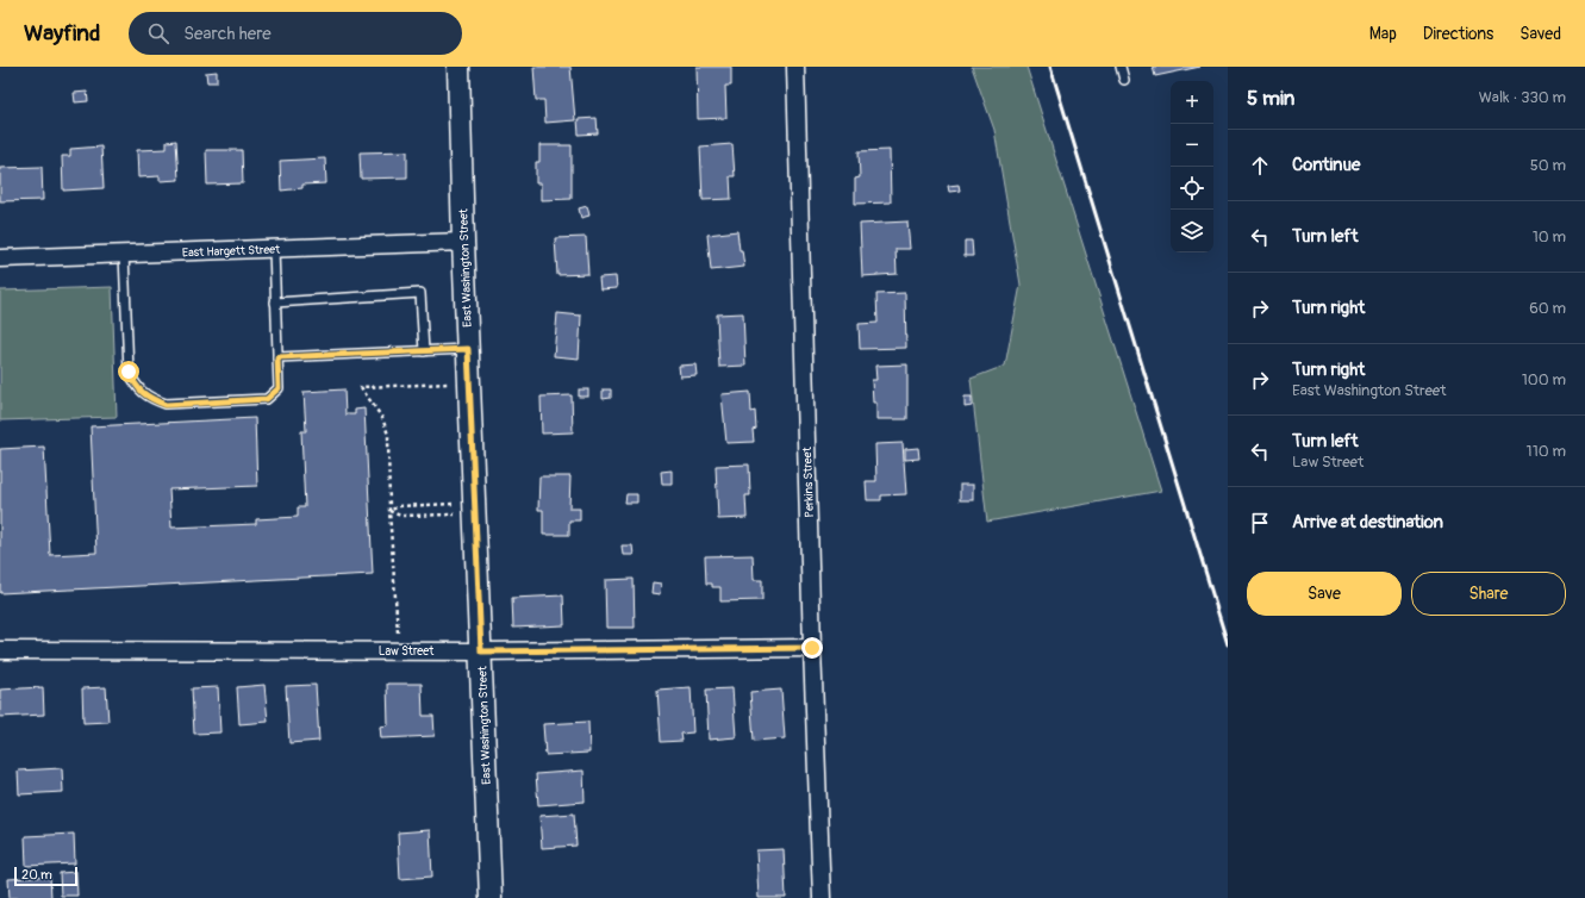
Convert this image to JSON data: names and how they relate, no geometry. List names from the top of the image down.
{
  "streets": {
    "street": [
      "East Hargett Street",
      "East Washington Street",
      "Perkins Street",
      "Law Street"
    ]
  },
  "crossings": [
    ["East Hargett Street", "East Washington Street"],
    ["East Washington Street", "Law Street"],
    ["Perkins Street", "Law Street"]
  ],
  "scale_bar": "20 m",
  "page": {
    "header": "Wayfind",
    "search": "Search here",
    "nav": ["Map", "Directions", "Saved"],
    "heading": ["5 min", "Walk · 330 m"],
    "map_buttons": ["+", "−"],
    "list": [
      ["Continue", "50 m"],
      ["Turn left", "10 m"],
      ["Turn right", "60 m"],
      ["Turn right", "East Washington Street", "100 m"],
      ["Turn left", "Law Street", "110 m"],
      "Arrive at destination"
    ],
    "buttons": ["Save", "Share"],
    "scale": "20 m"
  }
}
